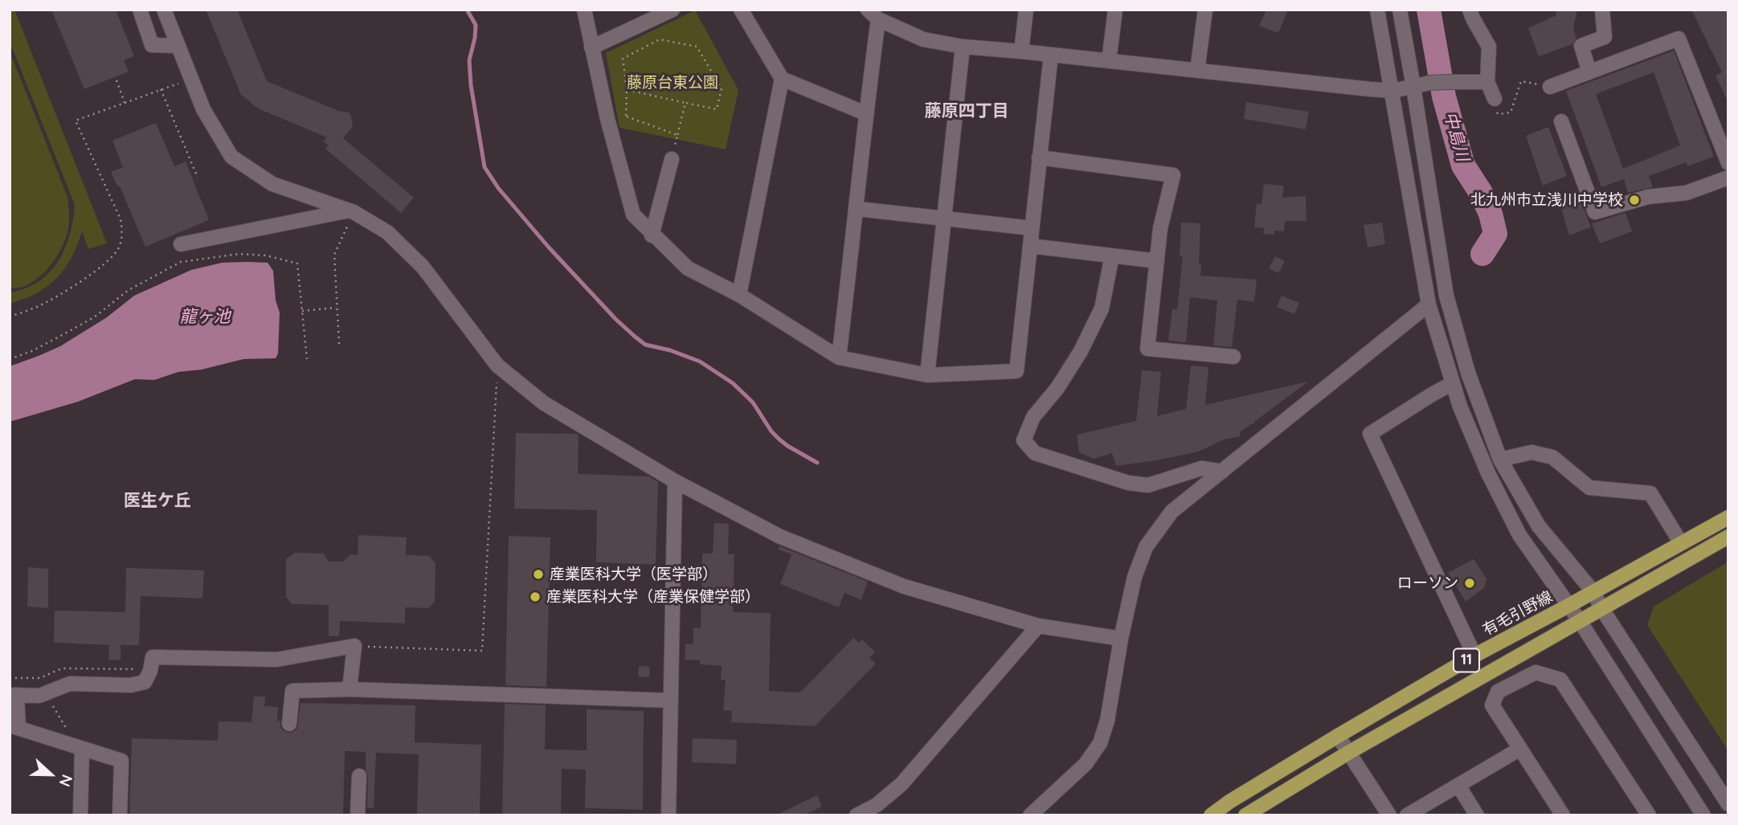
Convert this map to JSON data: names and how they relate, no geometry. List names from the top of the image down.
{
  "streets": {
    "main road": ["有毛引野線", "11"]
  },
  "districts": ["藤原四丁目", "医生ケ丘"],
  "water": ["中島川", "龍ヶ池"],
  "parks": ["藤原台東公園"],
  "places": [
    "北九州市立浅川中学校",
    "産業医科大学（医学部）",
    "ローソン",
    "産業医科大学（産業保健学部）"
  ],
  "north": "right"
}
